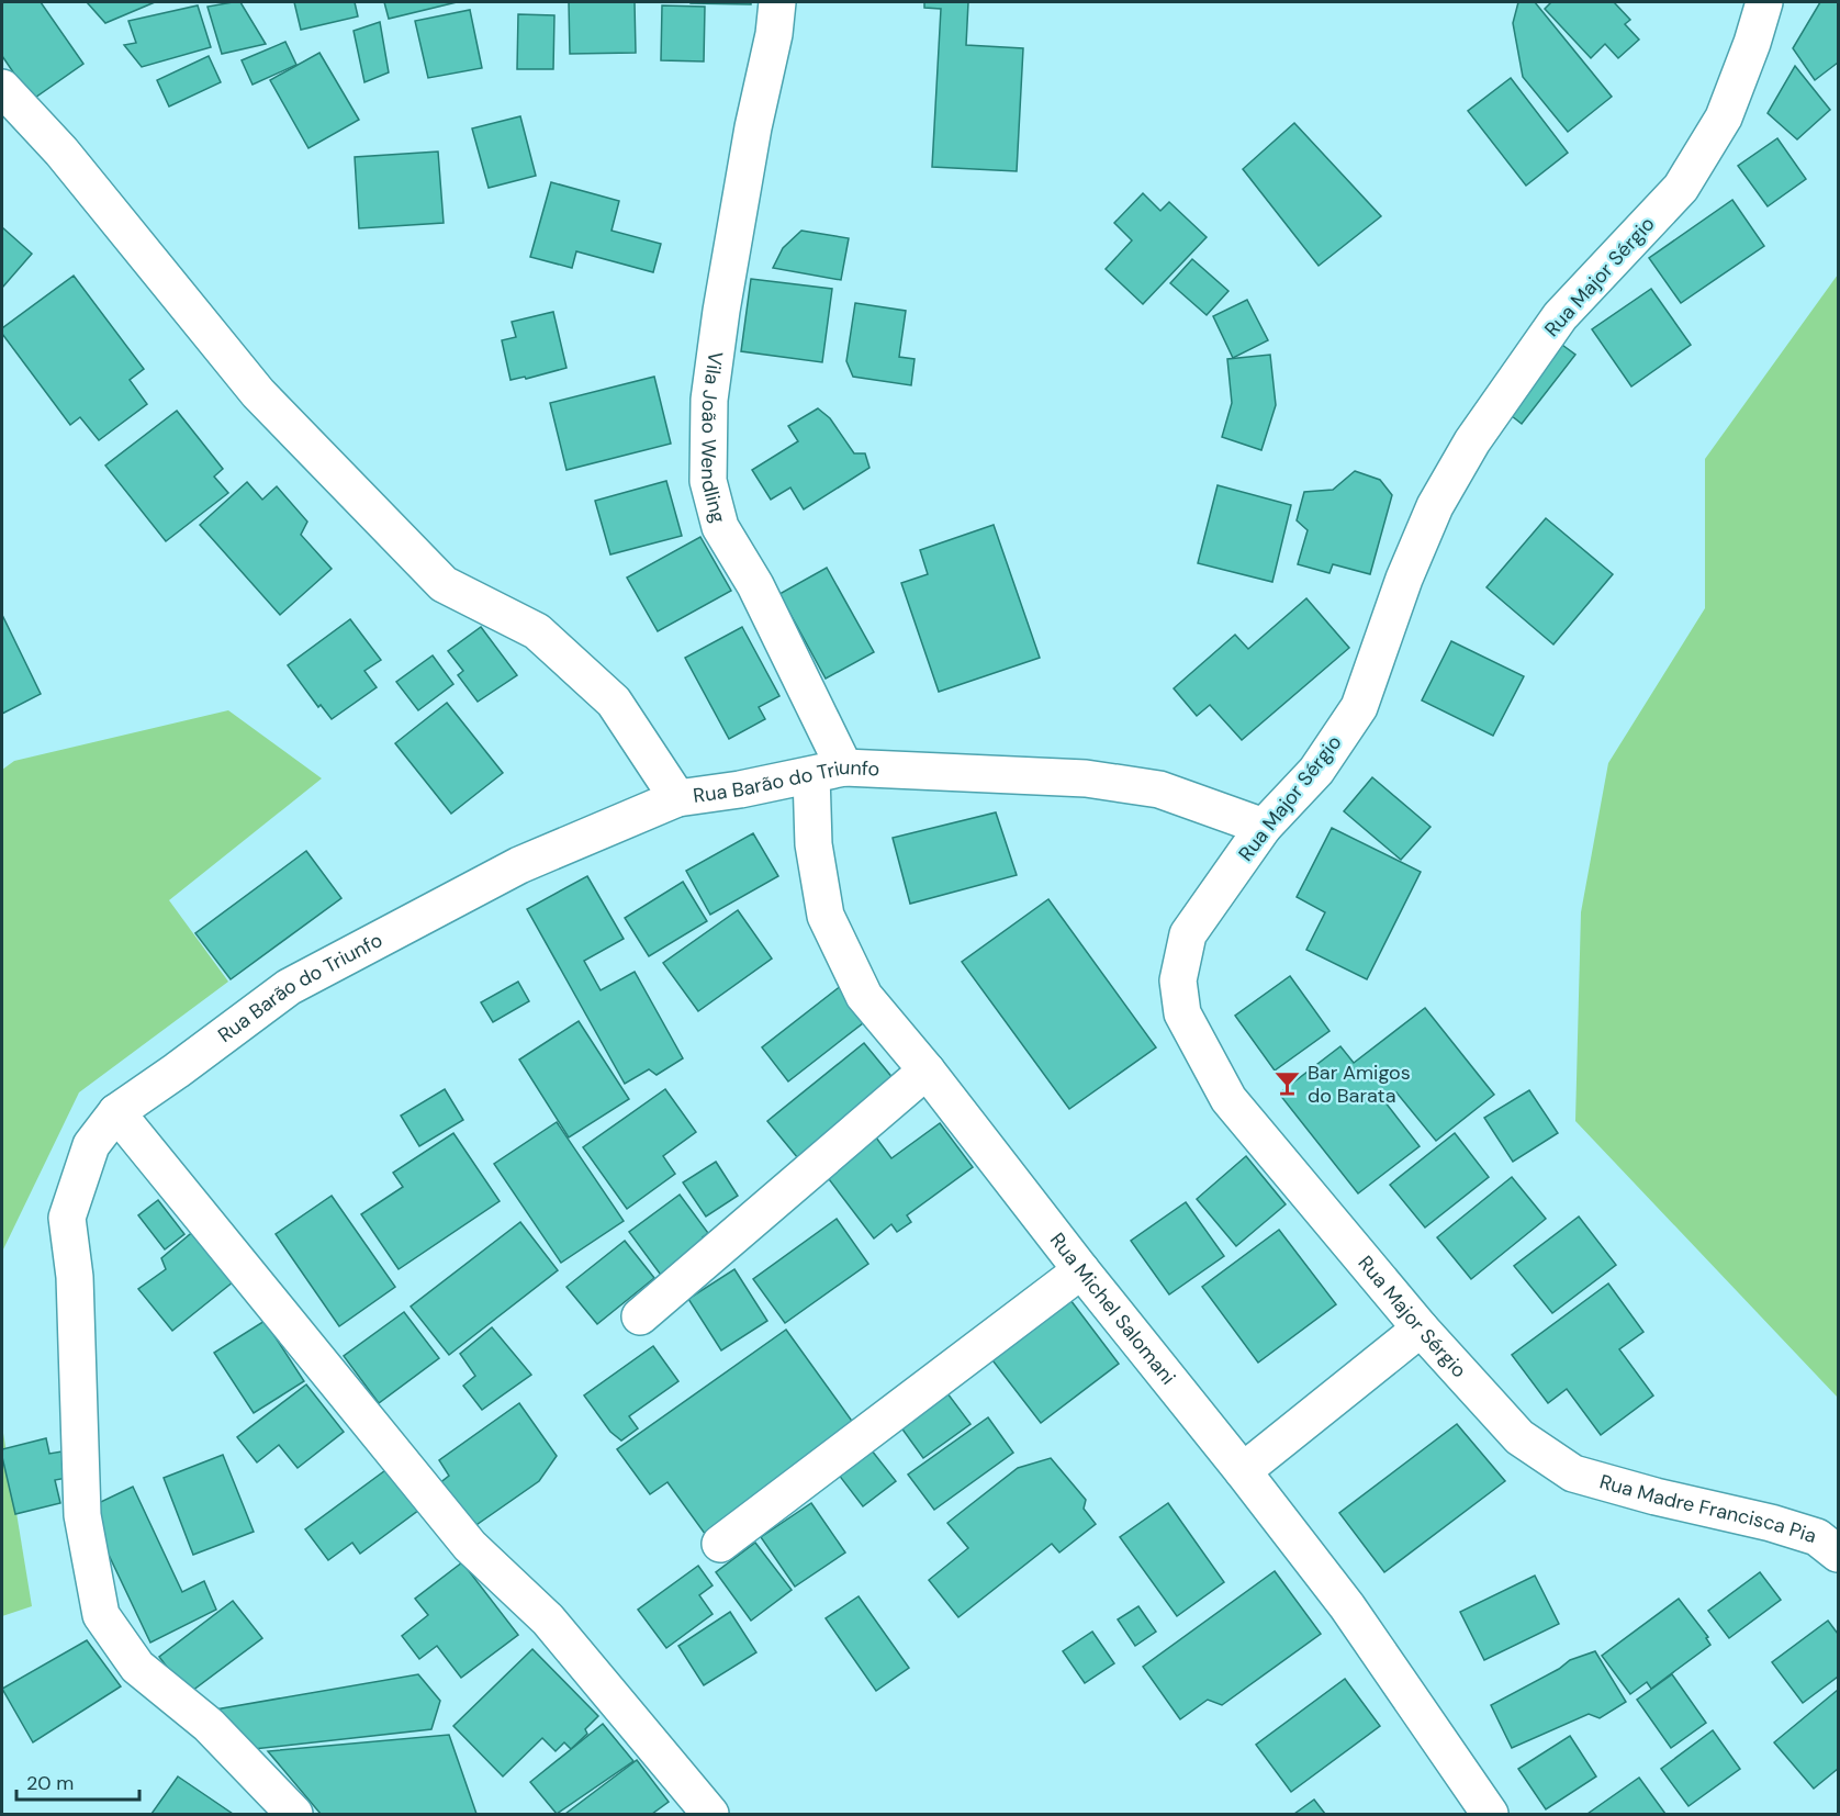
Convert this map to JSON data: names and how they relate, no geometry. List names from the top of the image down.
{
  "streets": {
    "street": [
      "Rua Major Sérgio",
      "Vila João Wendling",
      "Rua Barão do Triunfo",
      "Rua Michel Salomani",
      "Rua Madre Francisca Pia"
    ]
  },
  "crossings": [
    ["Rua Major Sérgio", "Rua Barão do Triunfo"],
    ["Rua Major Sérgio", "Rua Madre Francisca Pia"],
    ["Vila João Wendling", "Rua Barão do Triunfo"],
    ["Vila João Wendling", "Rua Michel Salomani"],
    ["Rua Barão do Triunfo", "Rua Michel Salomani"]
  ],
  "places": {
    "bar": ["Bar Amigos do Barata"]
  },
  "scale_bar": "20 m"
}
